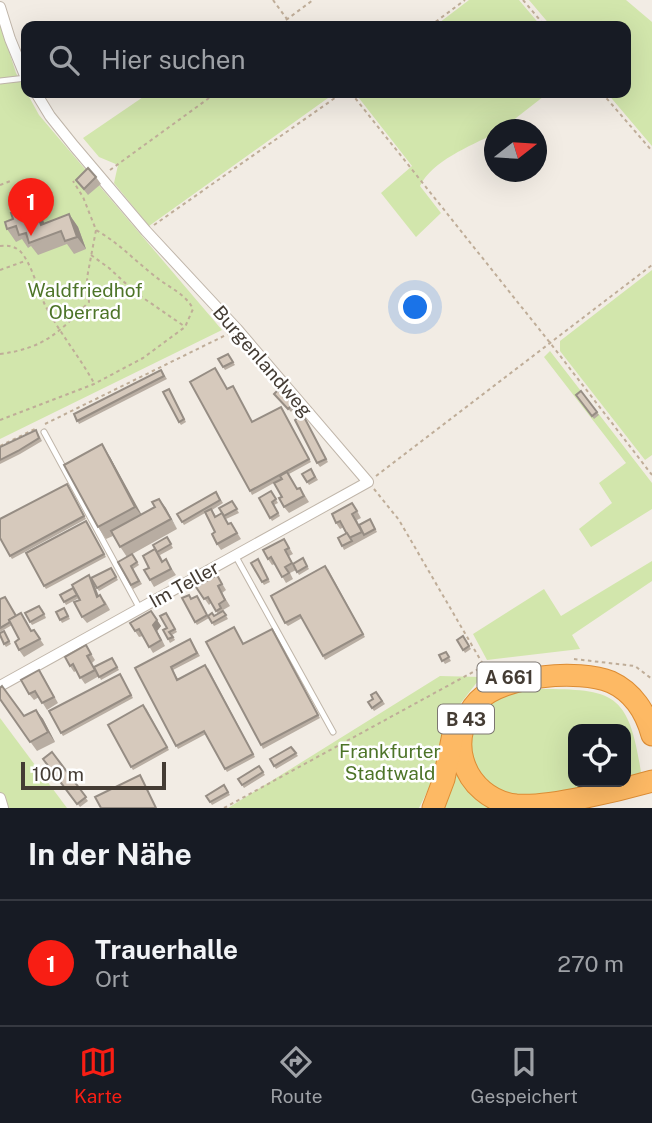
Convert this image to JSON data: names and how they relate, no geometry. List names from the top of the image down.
{
  "streets": {
    "highway": ["A 661", "B 43"],
    "street": ["Burgenlandweg", "Im Teller"]
  },
  "crossings": [
    ["Burgenlandweg", "Im Teller"]
  ],
  "parks": ["Waldfriedhof Oberrad", "Frankfurter Stadtwald"],
  "scale_bar": "100 m",
  "north": "right",
  "page": {
    "search": "Hier suchen",
    "pins": "1",
    "scale": "100 m",
    "heading": "In der Nähe",
    "list": [
      {
        "mark": "1",
        "name": "Trauerhalle",
        "note": "Ort",
        "value": "270 m"
      }
    ],
    "nav": ["Karte", "Route", "Gespeichert"]
  }
}
